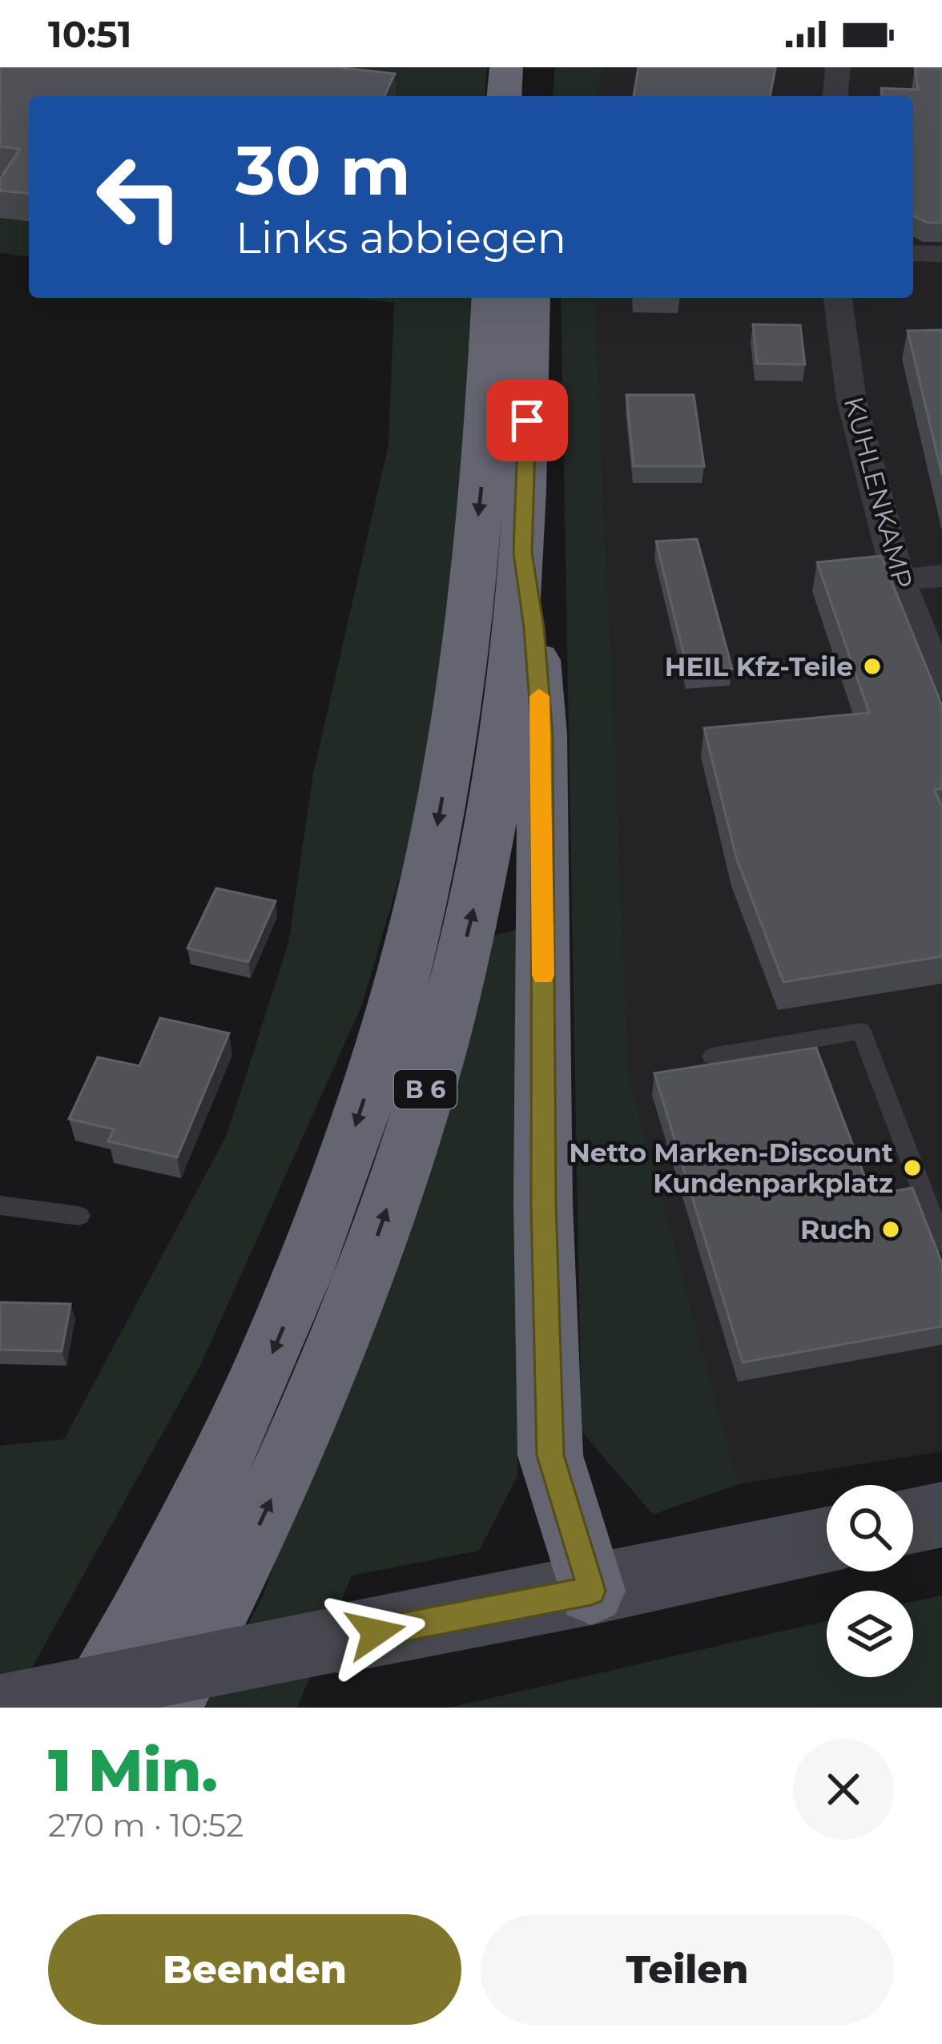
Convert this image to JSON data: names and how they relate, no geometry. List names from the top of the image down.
{
  "streets": {
    "highway": ["B 6"],
    "street": ["KUHLENKAMP"]
  },
  "places": ["HEIL Kfz-Teile", "Netto Marken-Discount Kundenparkplatz", "Ruch"],
  "page": {
    "status": "10:51",
    "turn": ["30 m", "Links abbiegen"],
    "heading": ["1 Min.", "270 m · 10:52"],
    "buttons": ["Beenden", "Teilen"]
  }
}
